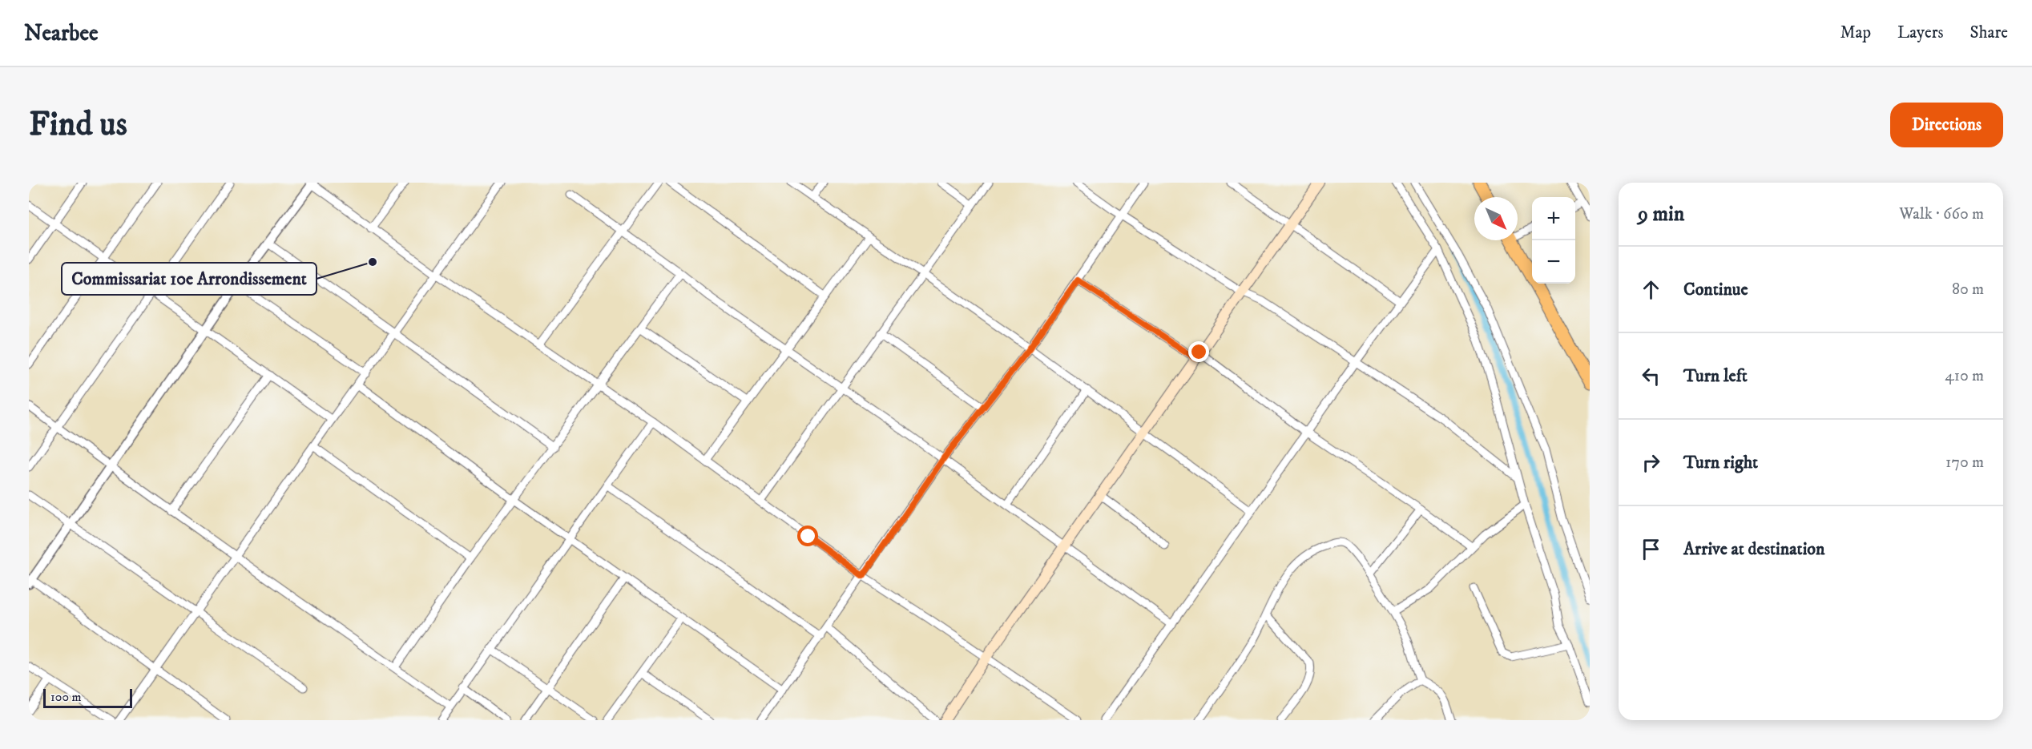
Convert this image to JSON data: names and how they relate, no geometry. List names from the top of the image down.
{
  "places": ["Commissariat 10e Arrondissement"],
  "scale_bar": "100 m",
  "north": "bottom right",
  "page": {
    "header": "Nearbee",
    "nav": ["Map", "Layers", "Share"],
    "buttons": "Directions",
    "title": "Find us",
    "heading": ["9 min", "Walk · 660 m"],
    "map_buttons": ["+", "−"],
    "list": [
      ["Continue", "80 m"],
      ["Turn left", "410 m"],
      ["Turn right", "170 m"],
      "Arrive at destination"
    ],
    "scale": "100 m"
  }
}
